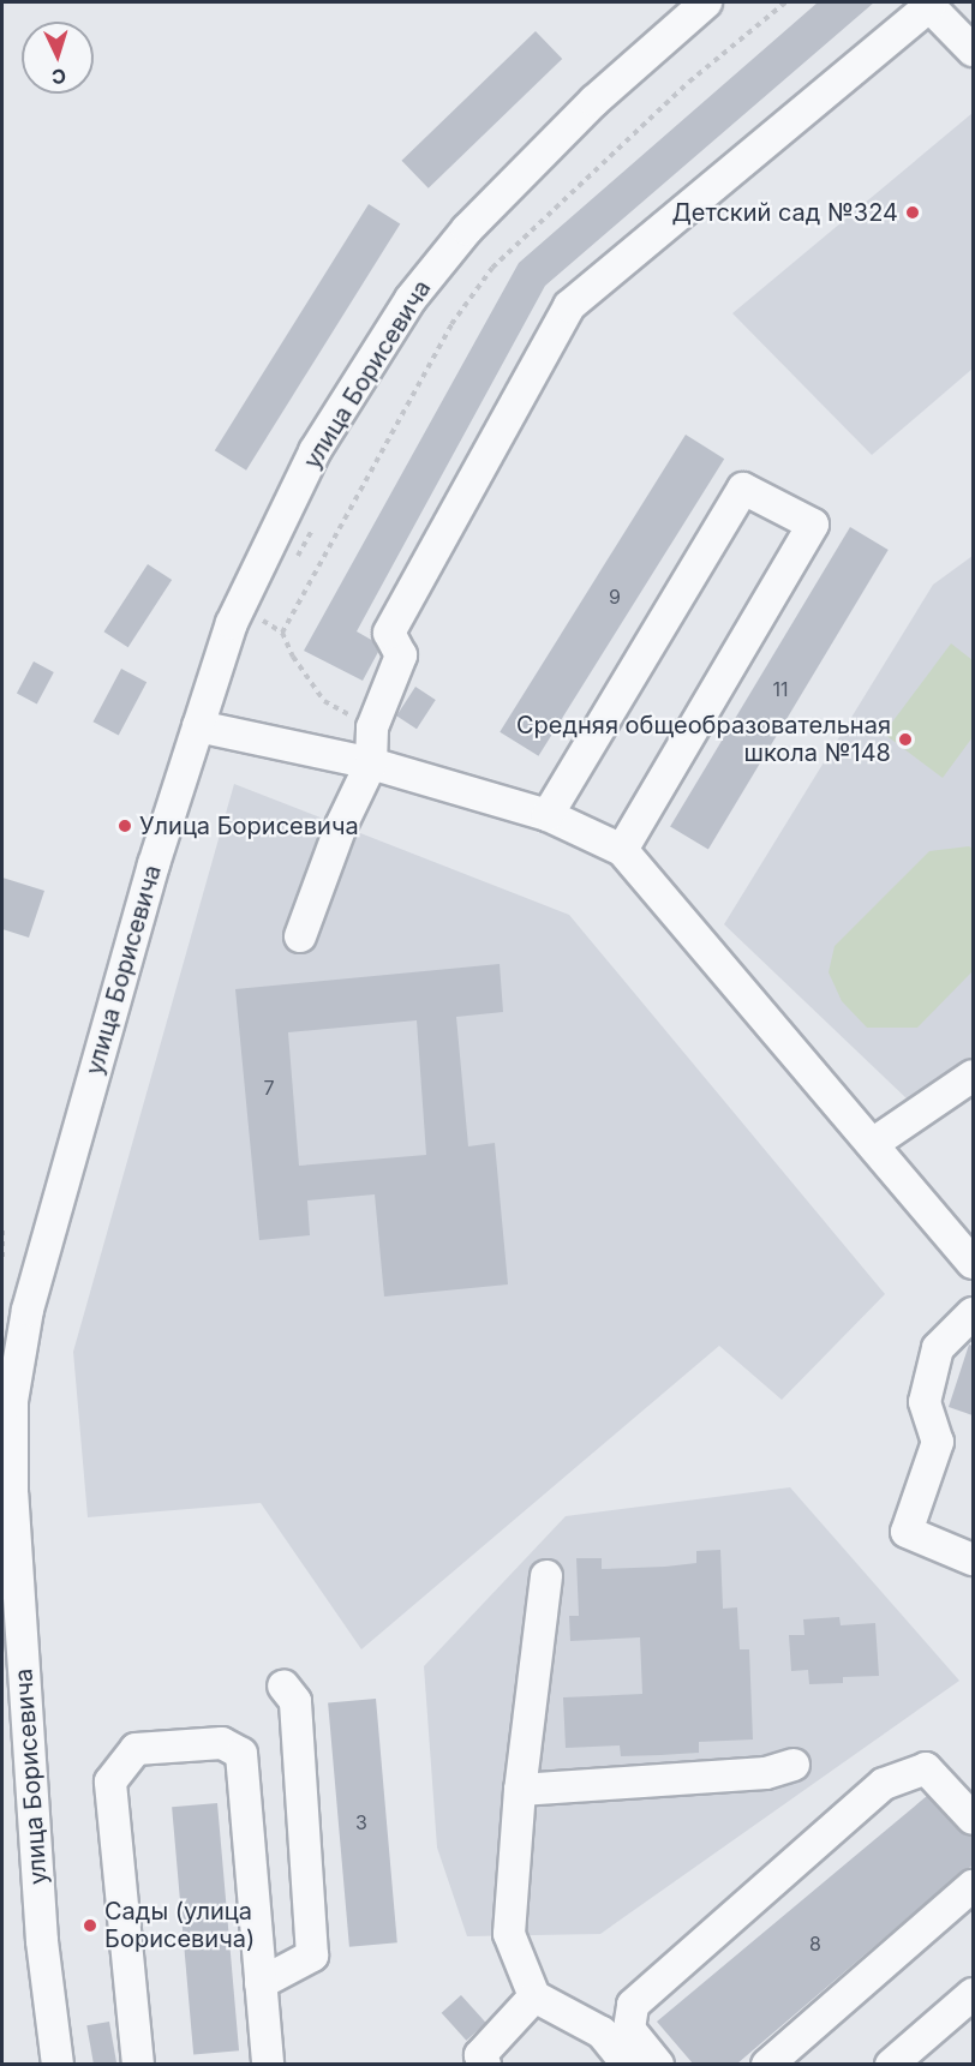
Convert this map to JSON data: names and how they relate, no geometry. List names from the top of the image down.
{
  "streets": {
    "street": ["улица Борисевича"]
  },
  "places": [
    "Детский сад №324",
    "Средняя общеобразовательная школа №148",
    "Улица Борисевича",
    "Сады (улица Борисевича)"
  ],
  "house_numbers": [
    "9",
    "11",
    "7",
    "3",
    "8"
  ],
  "north": "bottom"
}
